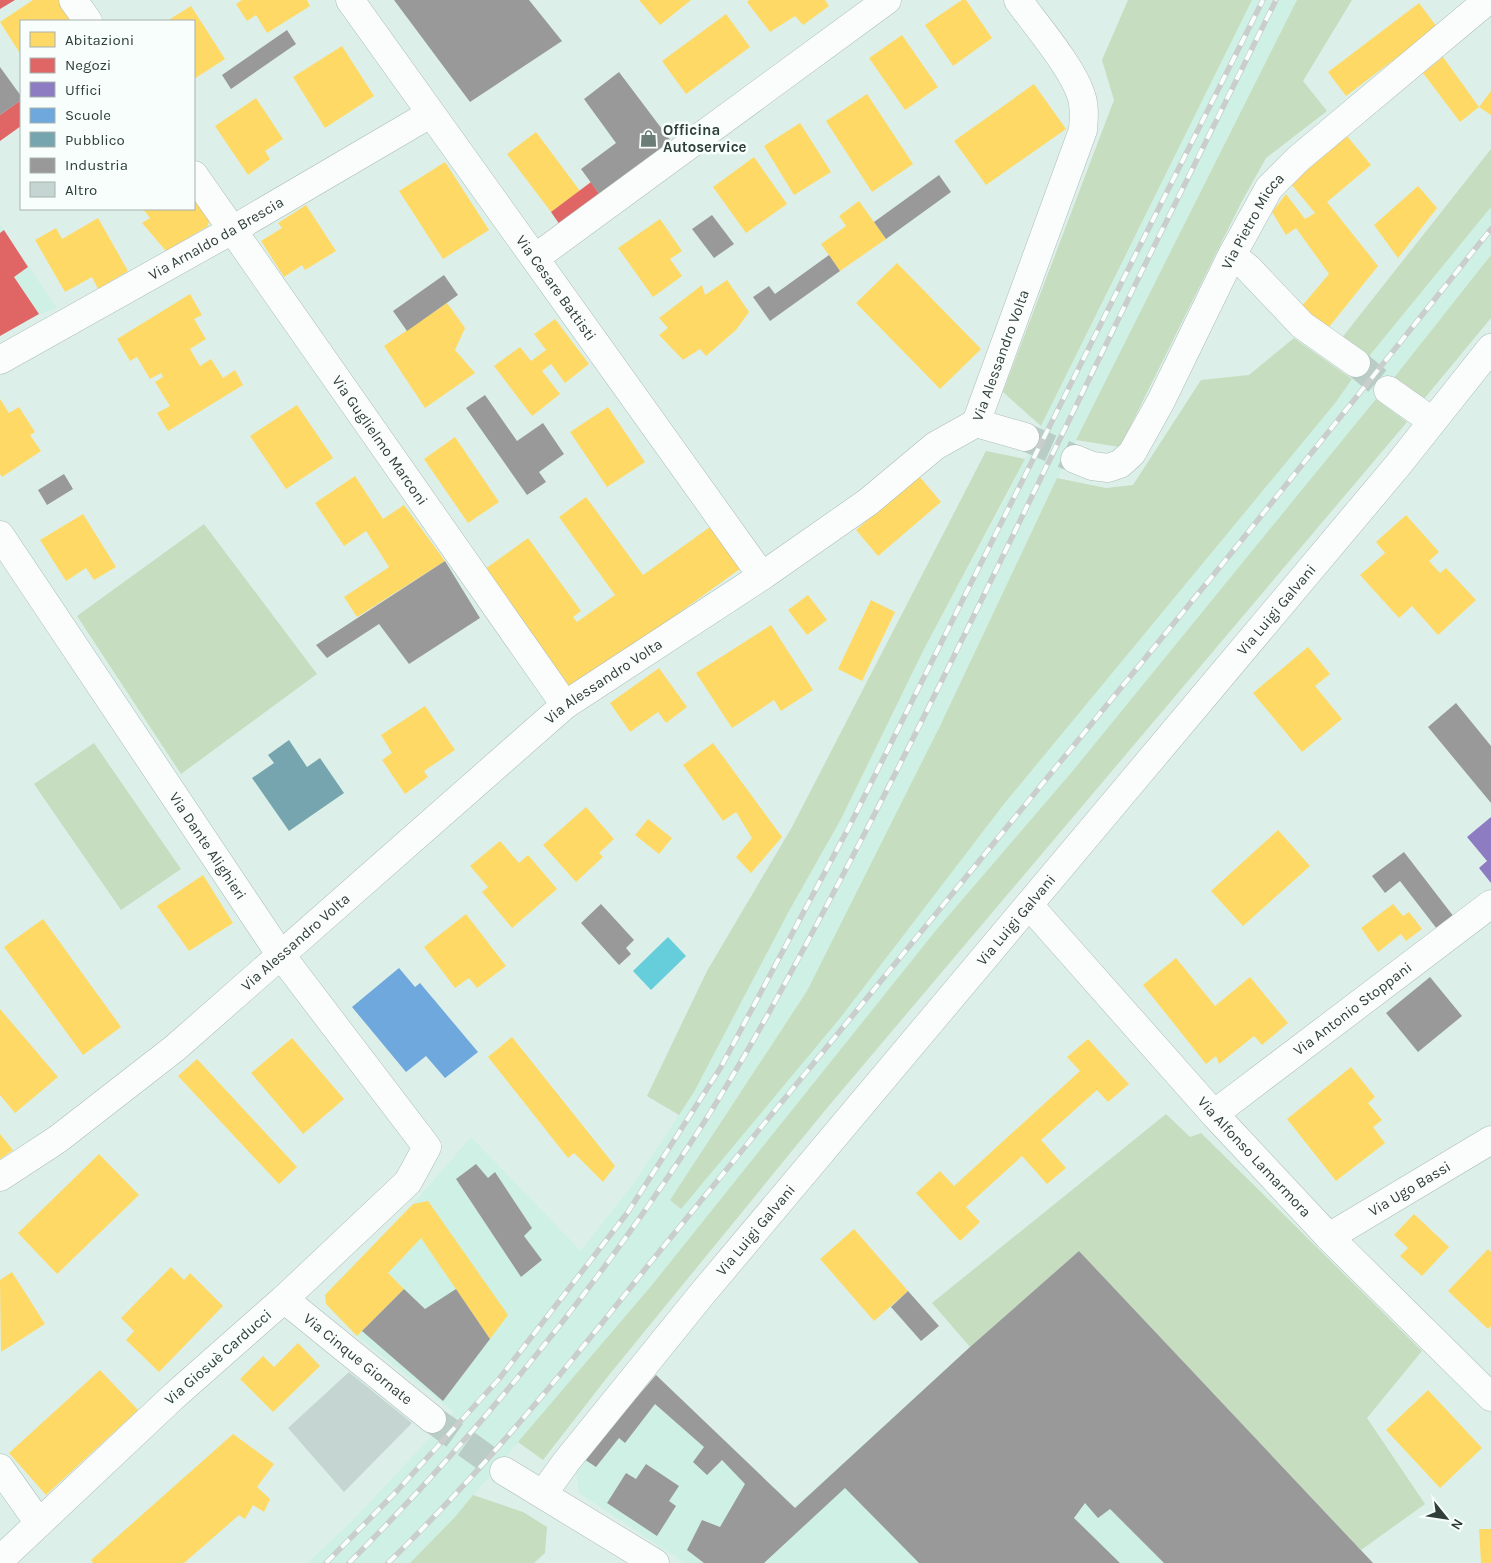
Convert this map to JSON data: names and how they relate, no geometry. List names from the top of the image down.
{
  "streets": {
    "street": [
      "Via Pietro Micca",
      "Via Arnaldo da Brescia",
      "Via Cesare Battisti",
      "Via Alessandro Volta",
      "Via Guglielmo Marconi",
      "Via Luigi Galvani",
      "Via Dante Alighieri",
      "Via Antonio Stoppani",
      "Via Alfonso Lamarmora",
      "Via Ugo Bassi",
      "Via Giosuè Carducci",
      "Via Cinque Giornate"
    ]
  },
  "crossings": [
    ["Via Arnaldo da Brescia", "Via Cesare Battisti"],
    ["Via Arnaldo da Brescia", "Via Guglielmo Marconi"],
    ["Via Cesare Battisti", "Via Alessandro Volta"],
    ["Via Alessandro Volta", "Via Guglielmo Marconi"],
    ["Via Alessandro Volta", "Via Dante Alighieri"],
    ["Via Luigi Galvani", "Via Alfonso Lamarmora"],
    ["Via Dante Alighieri", "Via Giosuè Carducci"],
    ["Via Antonio Stoppani", "Via Alfonso Lamarmora"],
    ["Via Alfonso Lamarmora", "Via Ugo Bassi"],
    ["Via Giosuè Carducci", "Via Cinque Giornate"]
  ],
  "places": {
    "shop": ["Officina Autoservice"]
  },
  "legend": [
    "Abitazioni",
    "Negozi",
    "Uffici",
    "Scuole",
    "Pubblico",
    "Industria",
    "Altro"
  ],
  "north": "bottom right"
}
